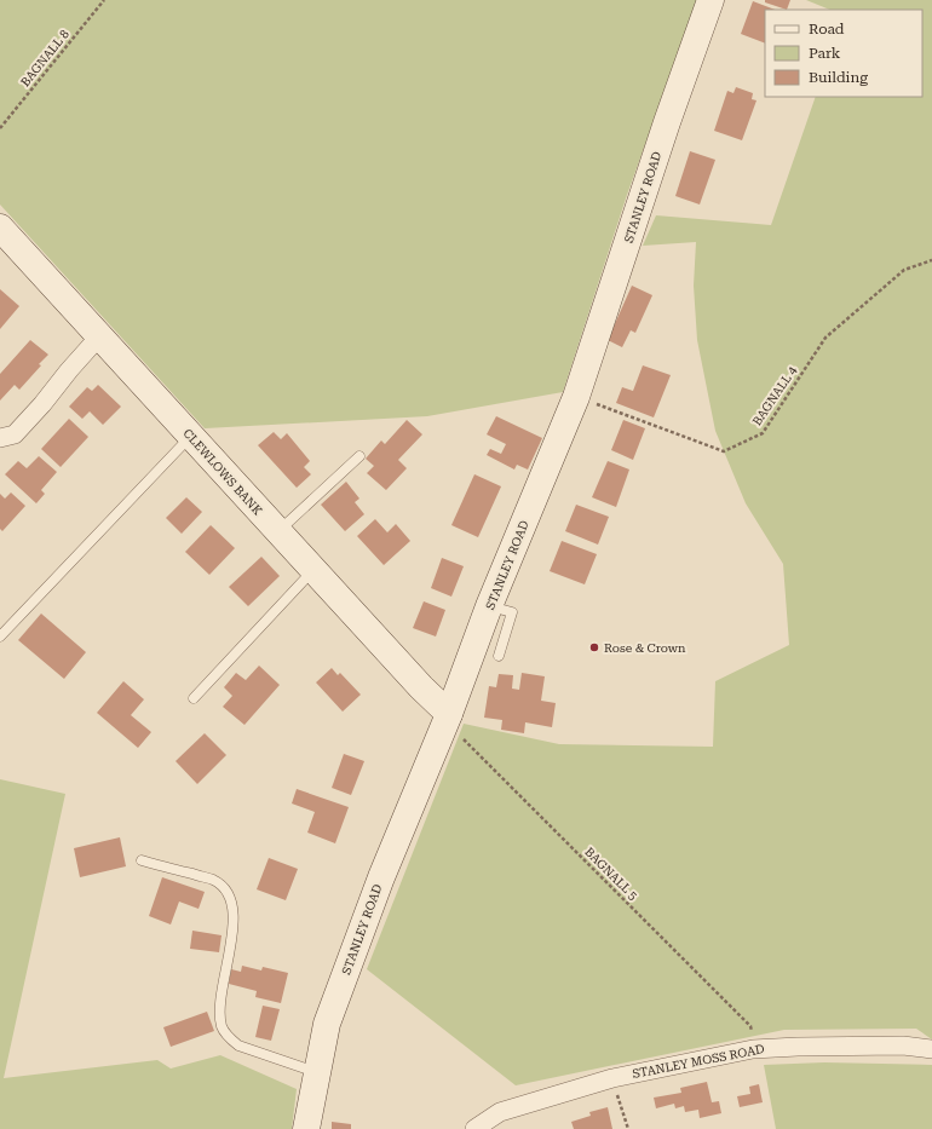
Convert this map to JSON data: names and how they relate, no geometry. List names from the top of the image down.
{
  "streets": {
    "street": ["STANLEY ROAD", "CLEWLOWS BANK", "STANLEY MOSS ROAD"],
    "path": ["BAGNALL 8", "BAGNALL 4", "BAGNALL 5"]
  },
  "crossings": [
    ["STANLEY ROAD", "BAGNALL 4"],
    ["STANLEY ROAD", "CLEWLOWS BANK"],
    ["STANLEY ROAD", "BAGNALL 5"],
    ["CLEWLOWS BANK", "BAGNALL 5"],
    ["BAGNALL 5", "STANLEY MOSS ROAD"]
  ],
  "places": ["Rose & Crown"],
  "legend": ["Road", "Park", "Building"]
}
